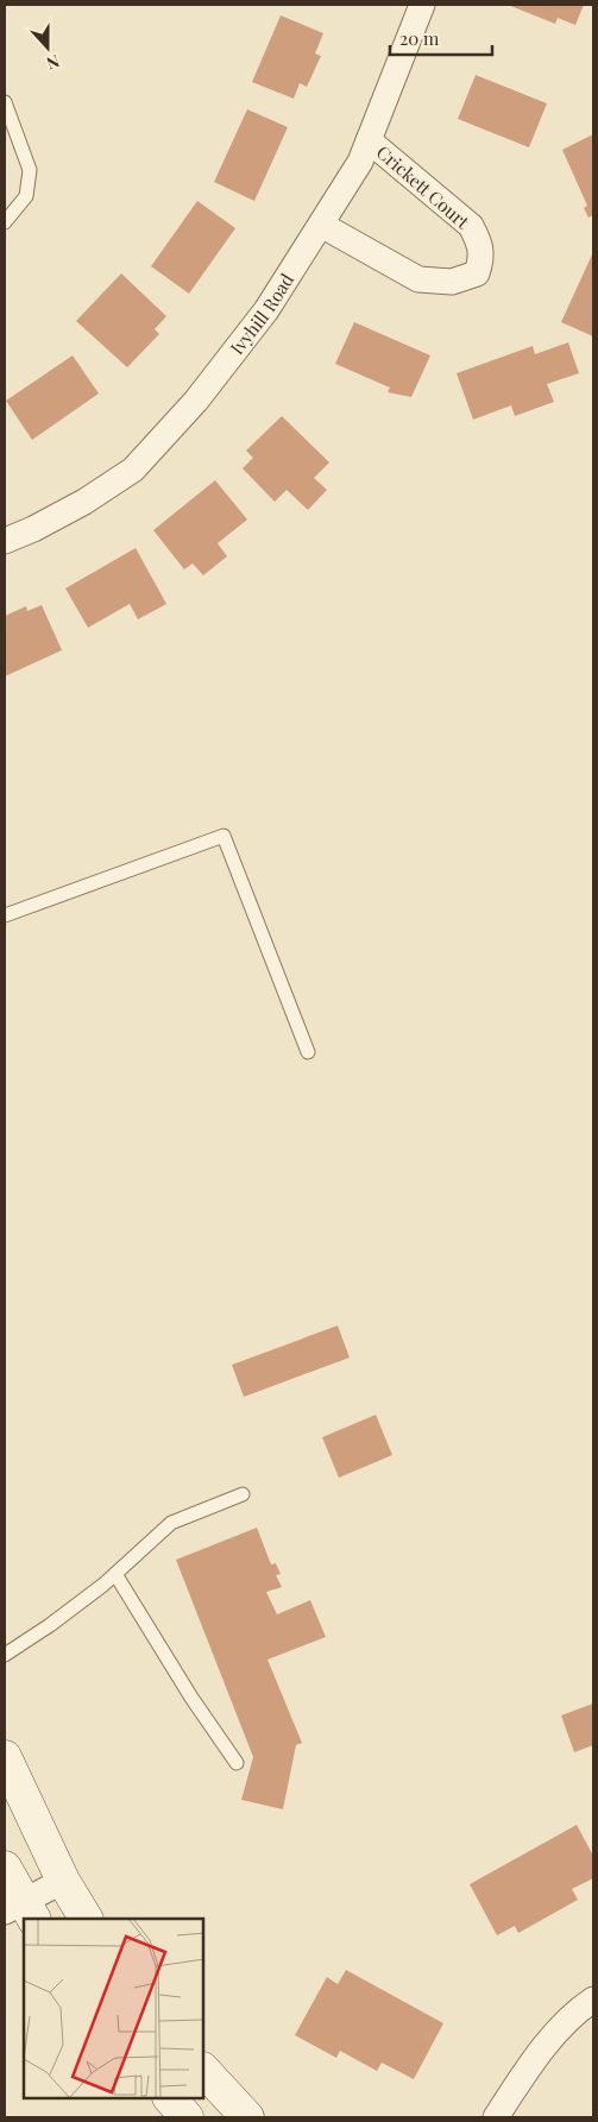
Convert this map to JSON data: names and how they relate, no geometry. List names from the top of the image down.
{
  "streets": {
    "street": ["Crickett Court", "Ivyhill Road"]
  },
  "crossings": [
    ["Crickett Court", "Ivyhill Road"]
  ],
  "scale_bar": "20 m",
  "north": "bottom"
}
